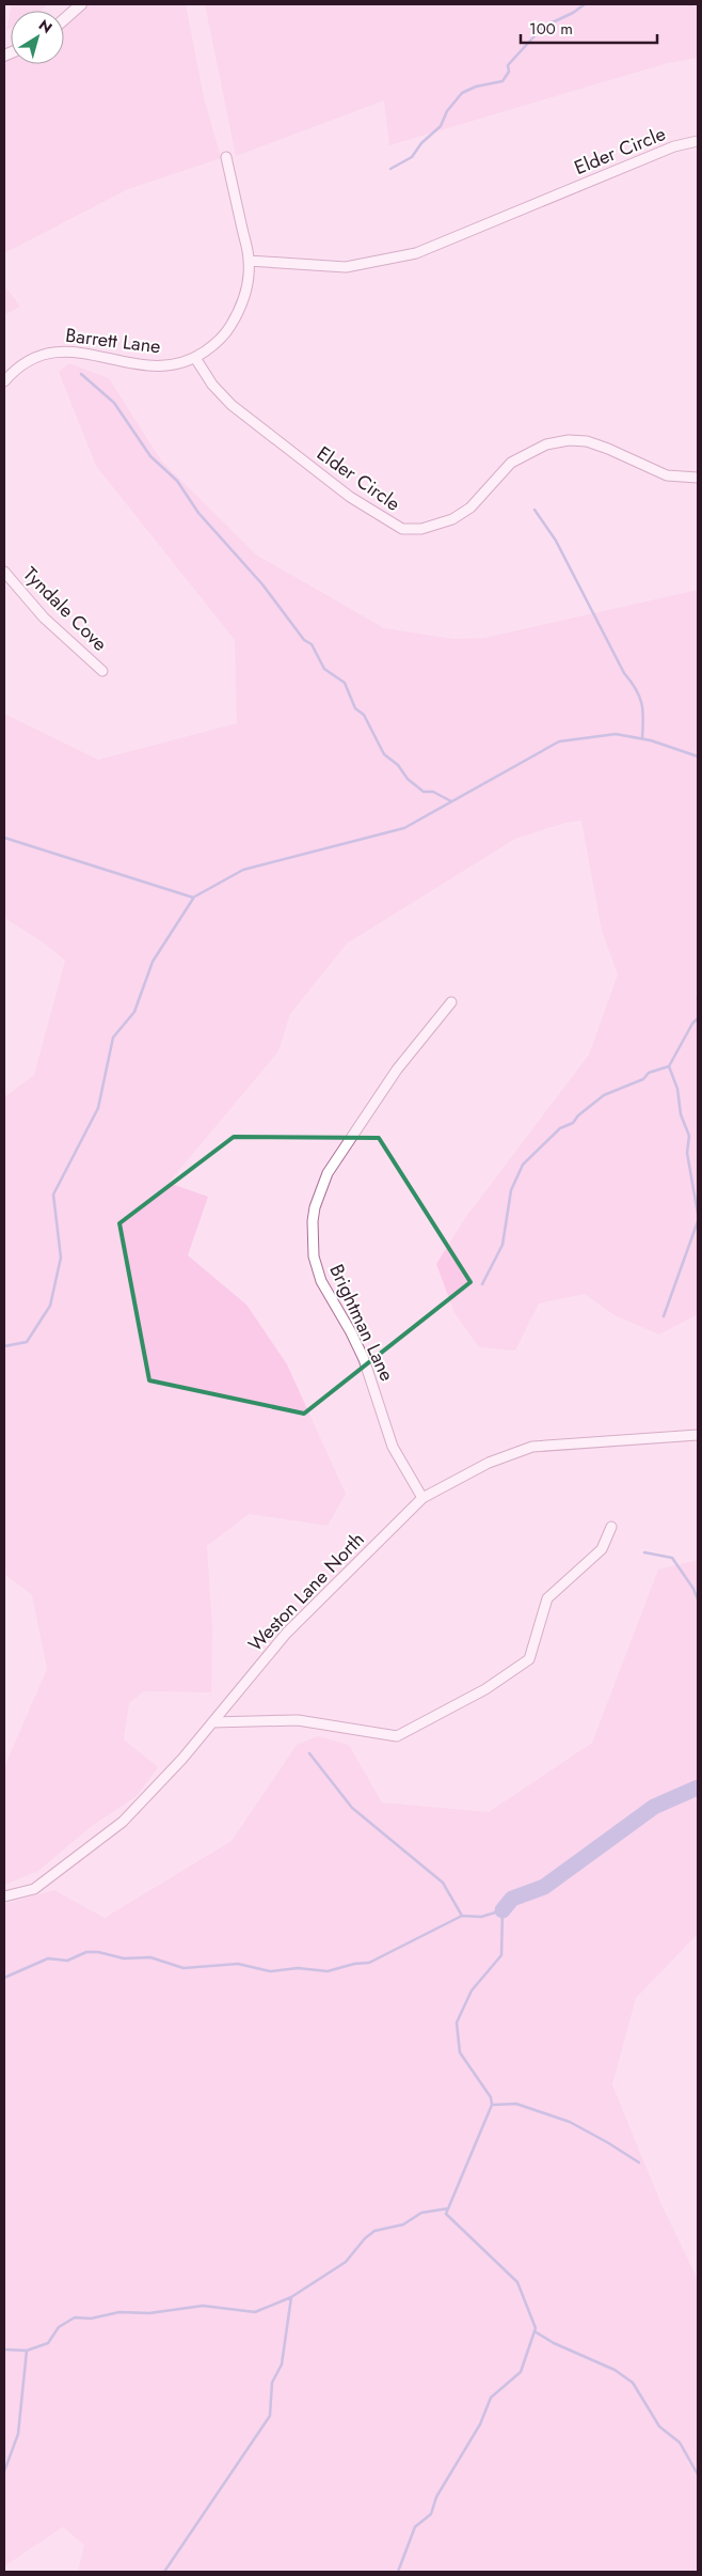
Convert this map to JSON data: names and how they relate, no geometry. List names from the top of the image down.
{
  "streets": {
    "street": [
      "Elder Circle",
      "Barrett Lane",
      "Tyndale Cove",
      "Brightman Lane",
      "Weston Lane North"
    ]
  },
  "crossings": [
    ["Elder Circle", "Barrett Lane"],
    ["Brightman Lane", "Weston Lane North"]
  ],
  "scale_bar": "100 m",
  "north": "top right"
}
